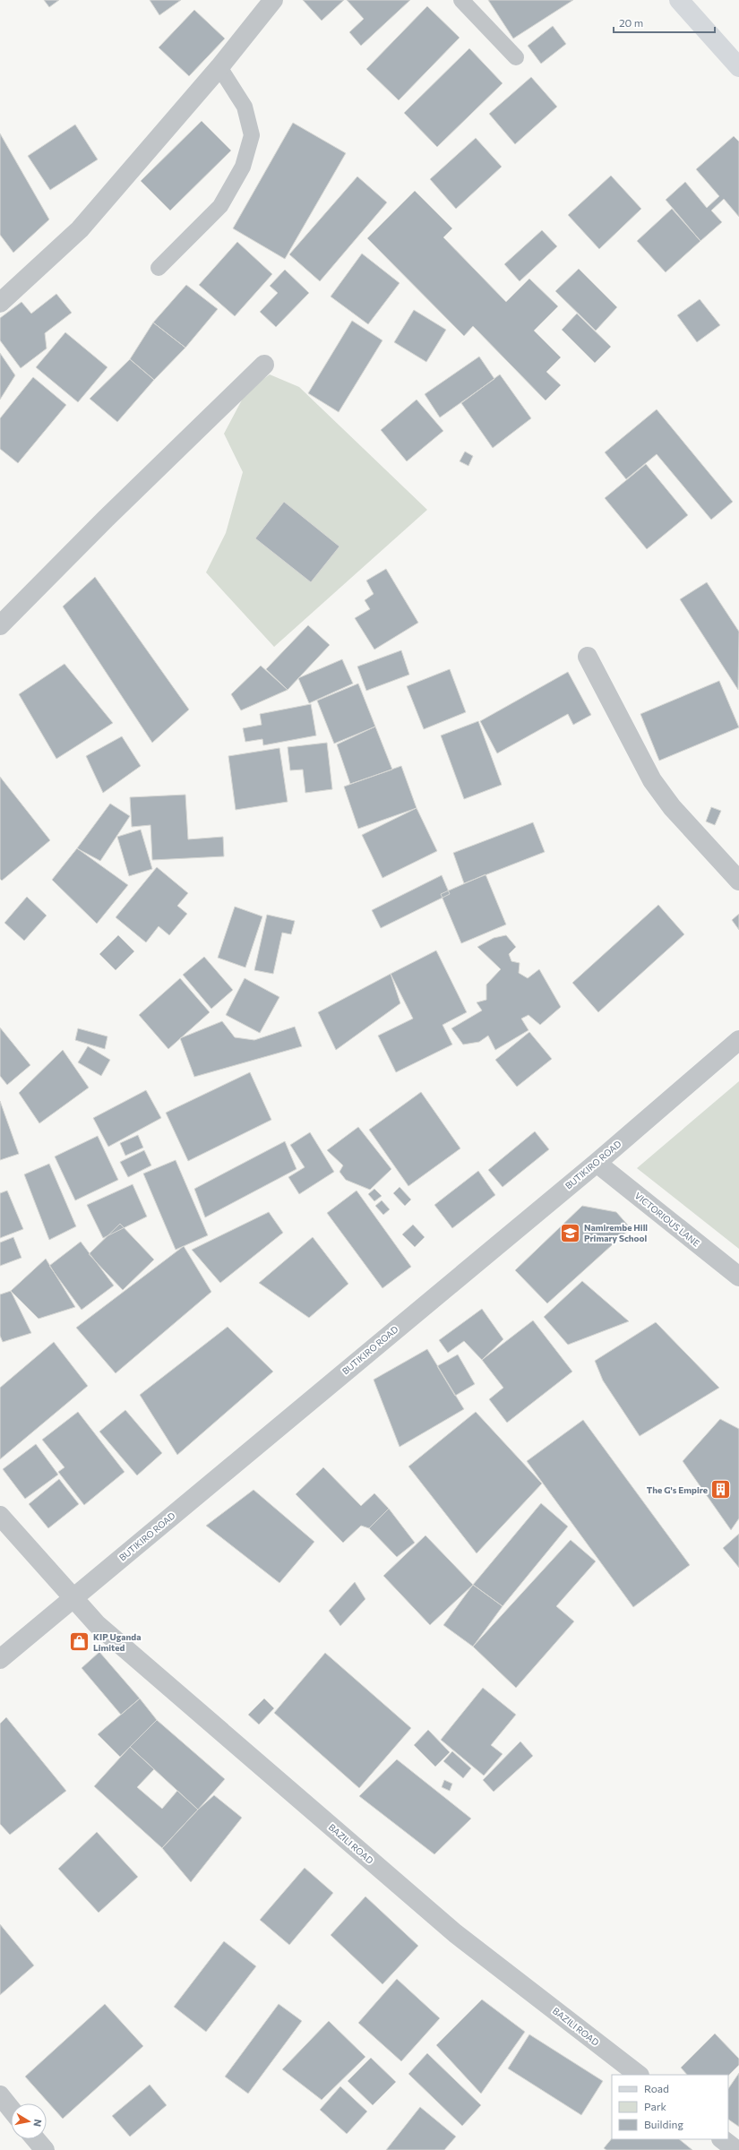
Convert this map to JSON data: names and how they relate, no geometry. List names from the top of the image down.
{
  "streets": {
    "street": ["BUTIKIRO ROAD", "VICTORIOUS LANE", "BAZILI ROAD"]
  },
  "crossings": [
    ["BUTIKIRO ROAD", "VICTORIOUS LANE"],
    ["BUTIKIRO ROAD", "BAZILI ROAD"]
  ],
  "places": {
    "school or university": ["Namirembe Hill Primary School"],
    "building": ["The G's Empire"],
    "shop": ["KIP Uganda Limited"]
  },
  "legend": ["Road", "Park", "Building"],
  "scale_bar": "20 m",
  "north": "right"
}
